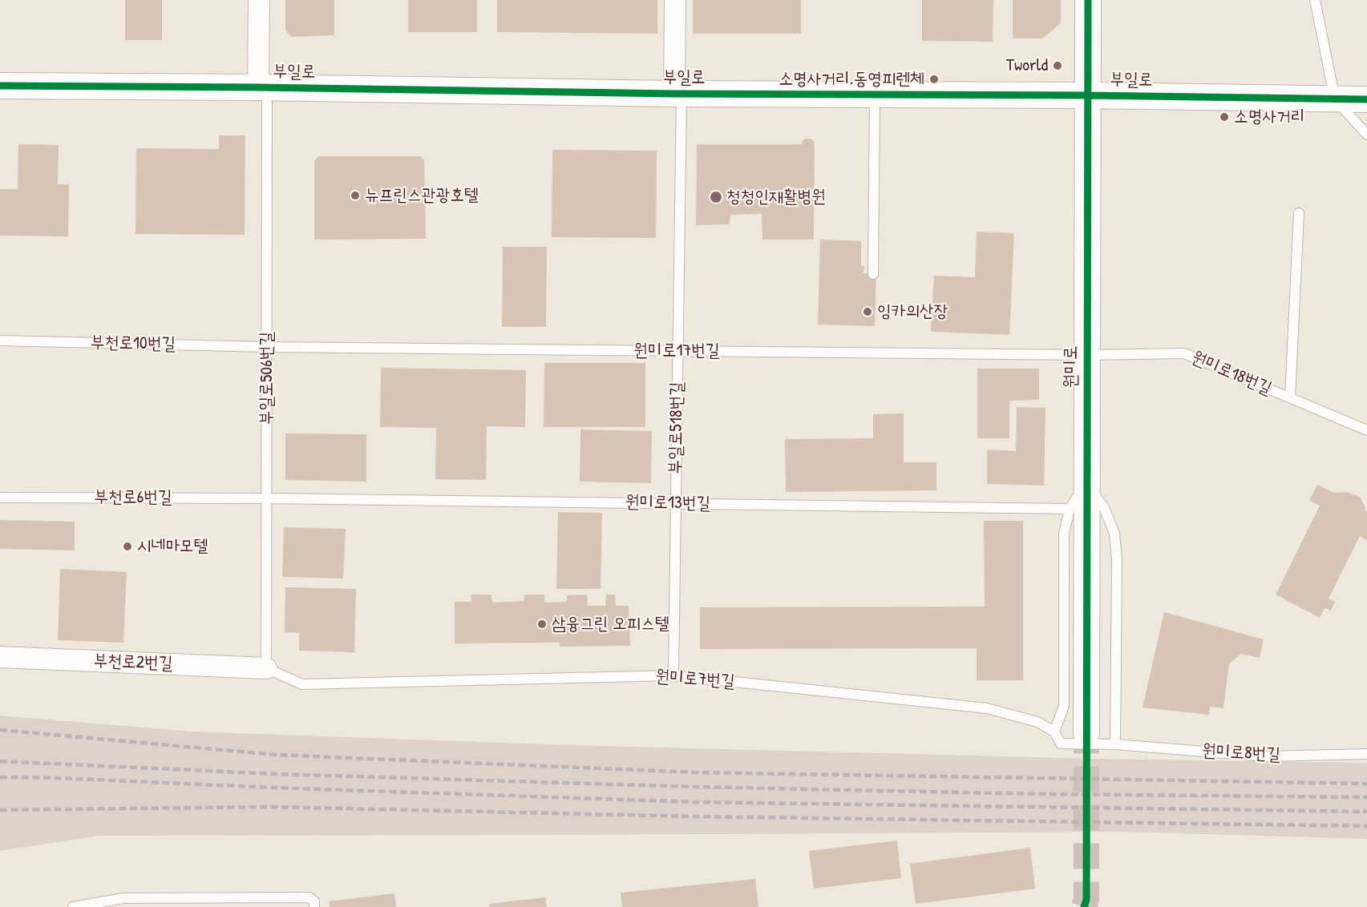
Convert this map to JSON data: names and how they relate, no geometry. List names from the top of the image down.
{
  "streets": {
    "street": ["부일로", "원미로", "부천로2번길"],
    "lane": [
      "부천로10번길",
      "원미로17번길",
      "원미로18번길",
      "부일로506번길",
      "부일로518번길",
      "부천로6번길",
      "원미로13번길",
      "원미로7번길",
      "원미로8번길"
    ]
  },
  "crossings": [
    ["부일로", "원미로"],
    ["부일로", "부일로506번길"],
    ["부일로", "부일로518번길"],
    ["부천로10번길", "원미로17번길"],
    ["부천로10번길", "부일로506번길"],
    ["원미로17번길", "원미로"],
    ["원미로17번길", "원미로18번길"],
    ["원미로17번길", "부일로506번길"],
    ["원미로17번길", "부일로518번길"],
    ["원미로", "원미로18번길"],
    ["부일로506번길", "부천로6번길"],
    ["부일로506번길", "원미로13번길"],
    ["부일로506번길", "부천로2번길"],
    ["부일로506번길", "원미로7번길"],
    ["부일로518번길", "원미로13번길"],
    ["부일로518번길", "원미로7번길"],
    ["부천로6번길", "원미로13번길"],
    ["부천로2번길", "원미로7번길"],
    ["원미로7번길", "원미로8번길"]
  ],
  "places": [
    "Tworld",
    "소명사거리.동영피렌체",
    "소명사거리",
    "뉴프린스관광호텔",
    "청청인재활병원",
    "잉카의산장",
    "시네마모텔",
    "삼융그린 오피스텔"
  ]
}
